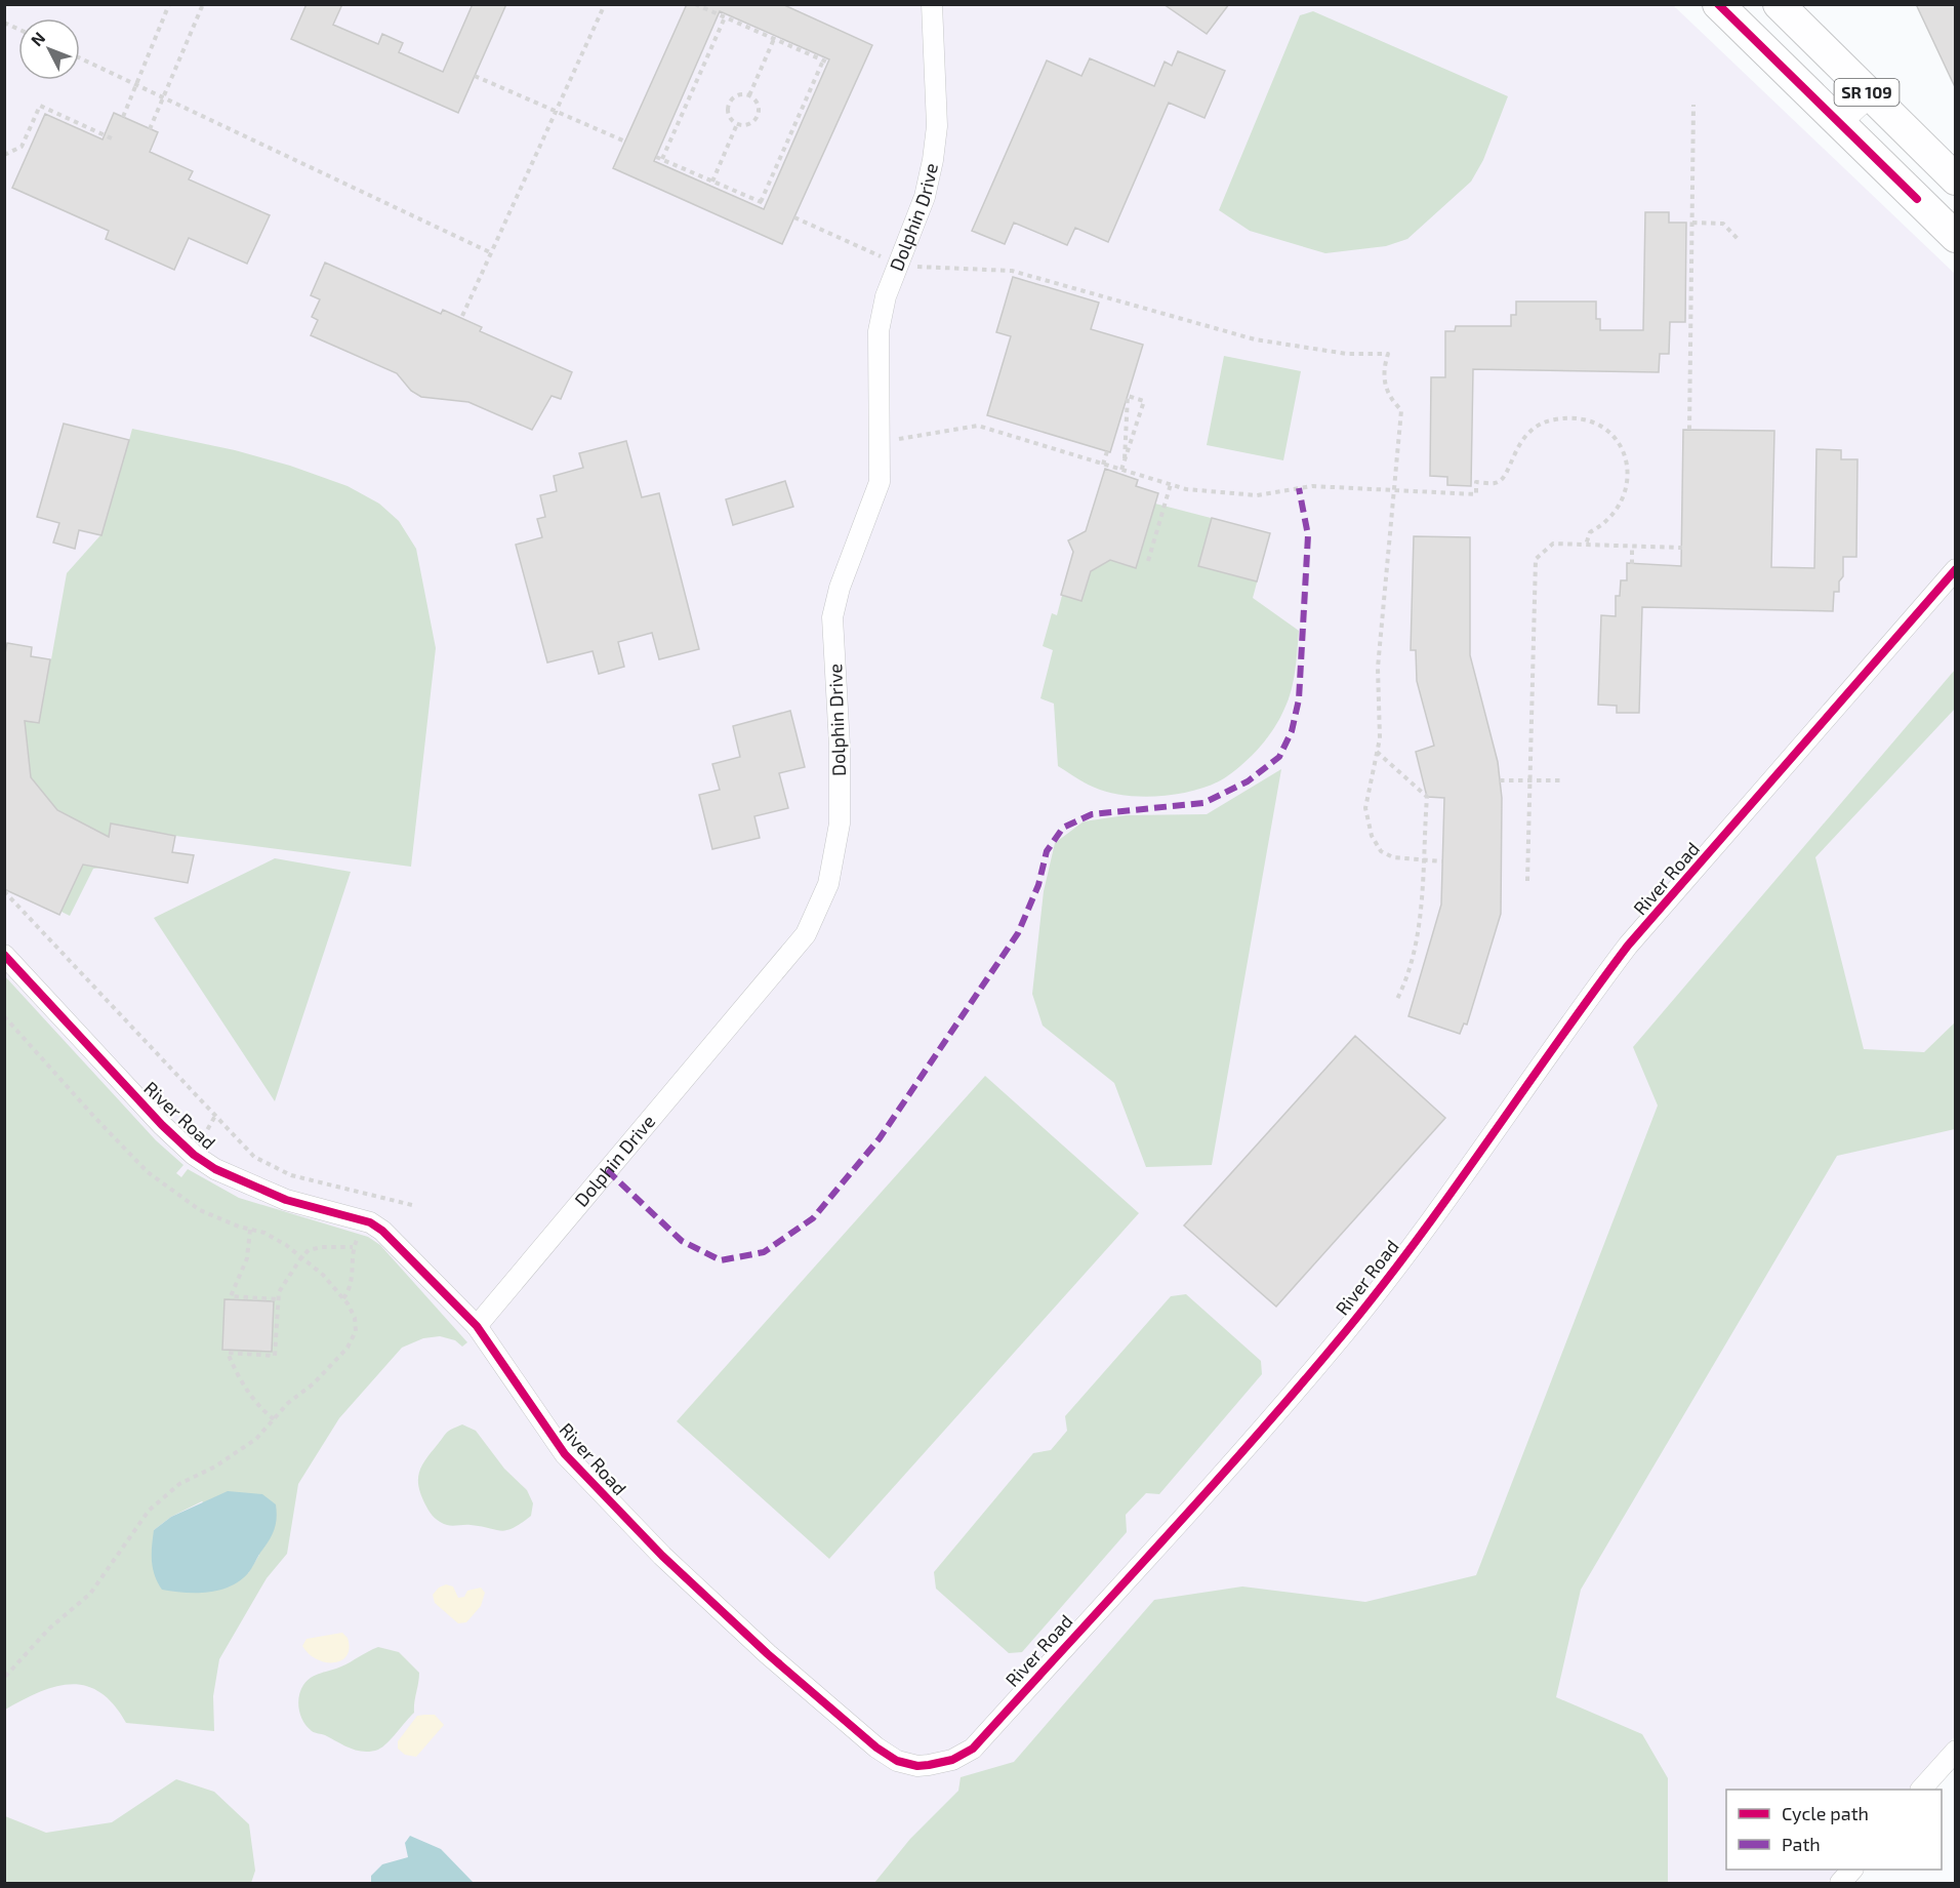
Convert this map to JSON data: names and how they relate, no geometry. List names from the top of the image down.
{
  "streets": {
    "main road": ["SR 109"],
    "street": ["Dolphin Drive", "River Road"]
  },
  "crossings": [
    ["Dolphin Drive", "River Road"]
  ],
  "legend": ["Cycle path", "Path"],
  "north": "top left"
}
